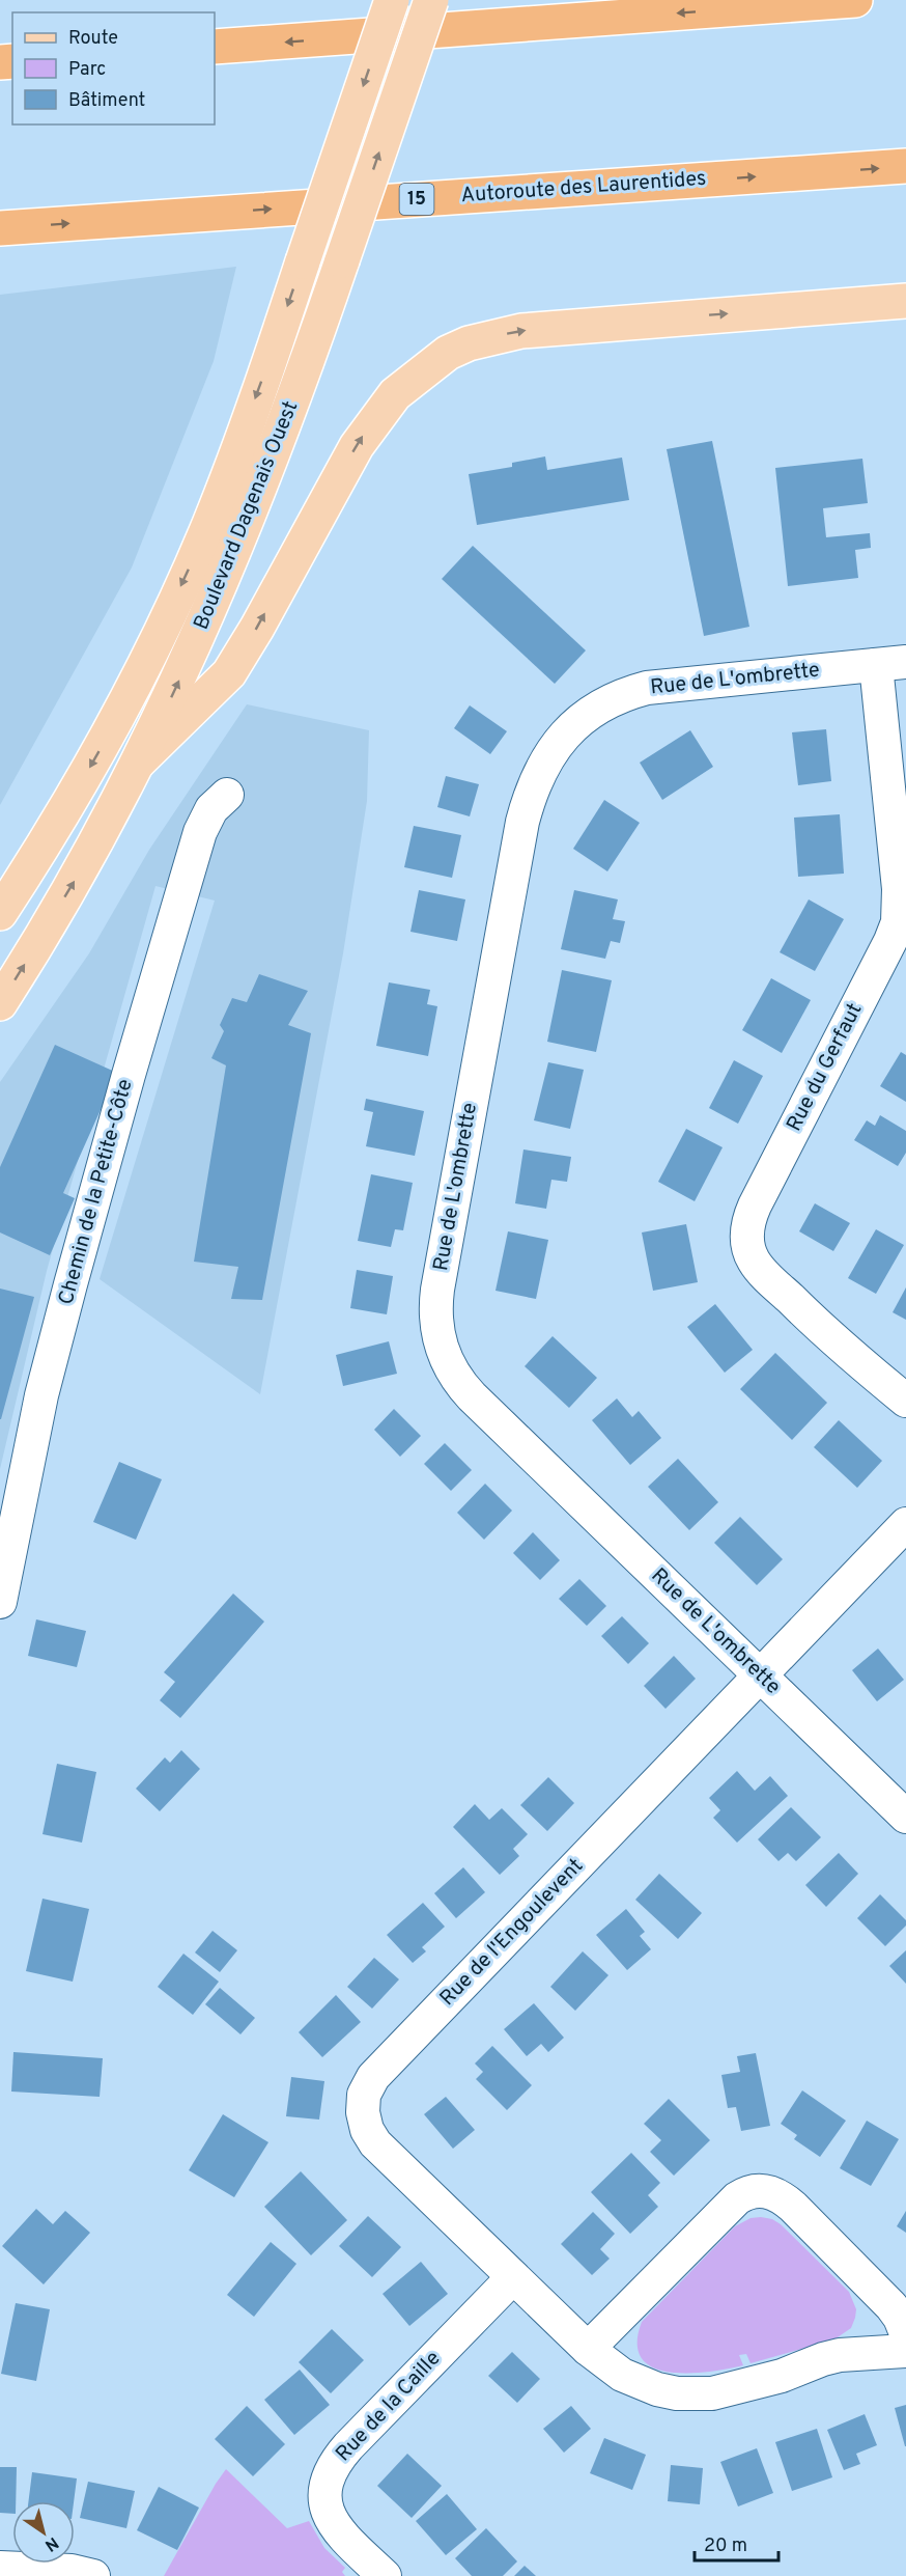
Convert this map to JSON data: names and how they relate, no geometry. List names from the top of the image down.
{
  "streets": {
    "highway": ["Autoroute des Laurentides", "15"],
    "main road": ["Boulevard Dagenais Ouest"],
    "street": [
      "Rue de L'ombrette",
      "Rue du Gerfaut",
      "Chemin de la Petite-Côte",
      "Rue de l'Engoulevent",
      "Rue de la Caille"
    ]
  },
  "crossings": [
    ["Rue de L'ombrette", "Rue du Gerfaut"],
    ["Rue de L'ombrette", "Rue de l'Engoulevent"],
    ["Rue de l'Engoulevent", "Rue de la Caille"]
  ],
  "legend": ["Route", "Parc", "Bâtiment"],
  "scale_bar": "20 m",
  "north": "bottom right"
}
